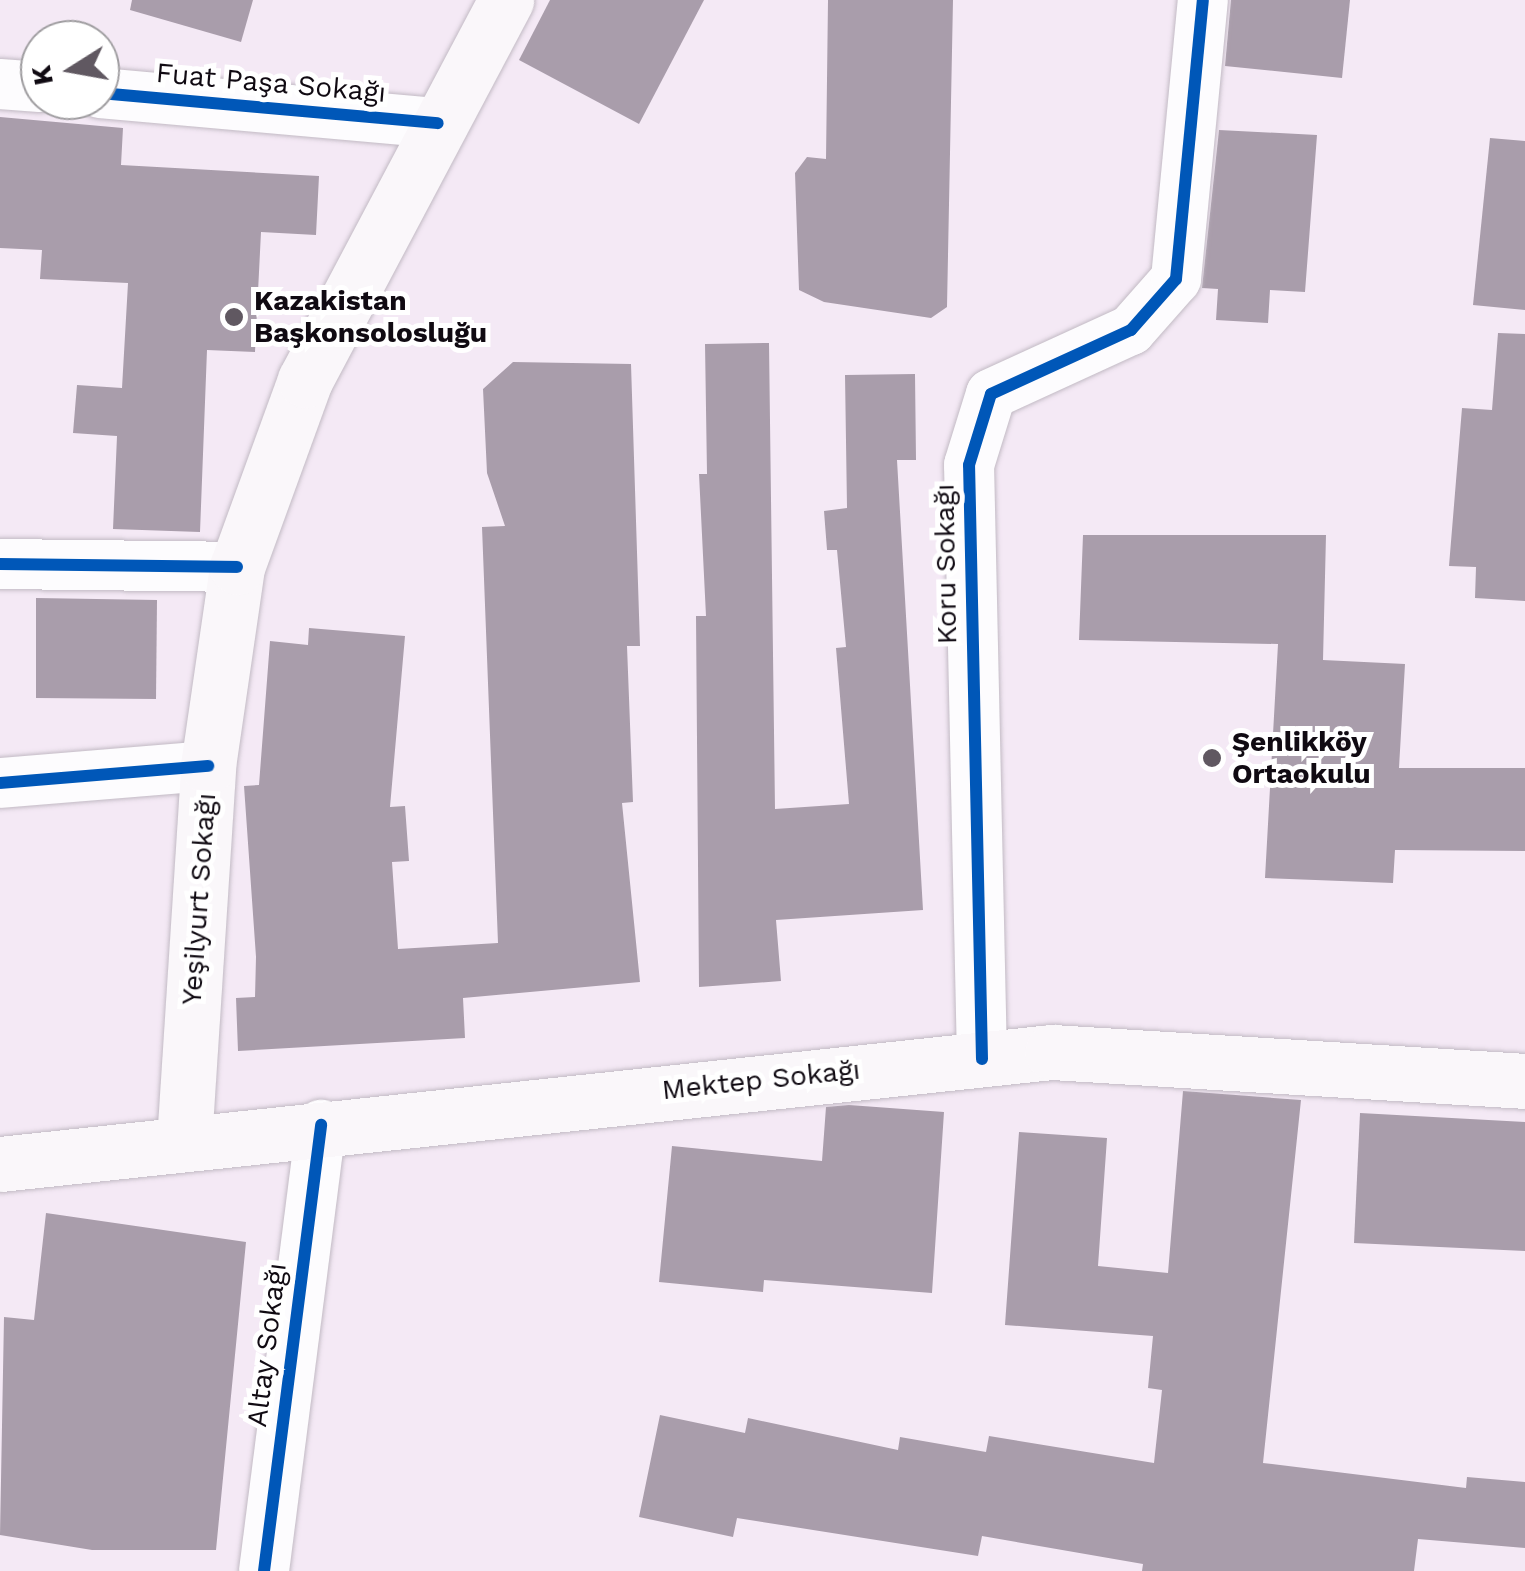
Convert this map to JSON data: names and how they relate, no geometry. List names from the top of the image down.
{
  "streets": {
    "main road": ["Yeşilyurt Sokağı", "Mektep Sokağı"],
    "street": ["Fuat Paşa Sokağı", "Koru Sokağı", "Altay Sokağı"]
  },
  "crossings": [
    ["Fuat Paşa Sokağı", "Yeşilyurt Sokağı"],
    ["Koru Sokağı", "Mektep Sokağı"],
    ["Yeşilyurt Sokağı", "Mektep Sokağı"],
    ["Mektep Sokağı", "Altay Sokağı"]
  ],
  "places": ["Kazakistan Başkonsolosluğu", "Şenlikköy Ortaokulu"],
  "north": "left"
}
